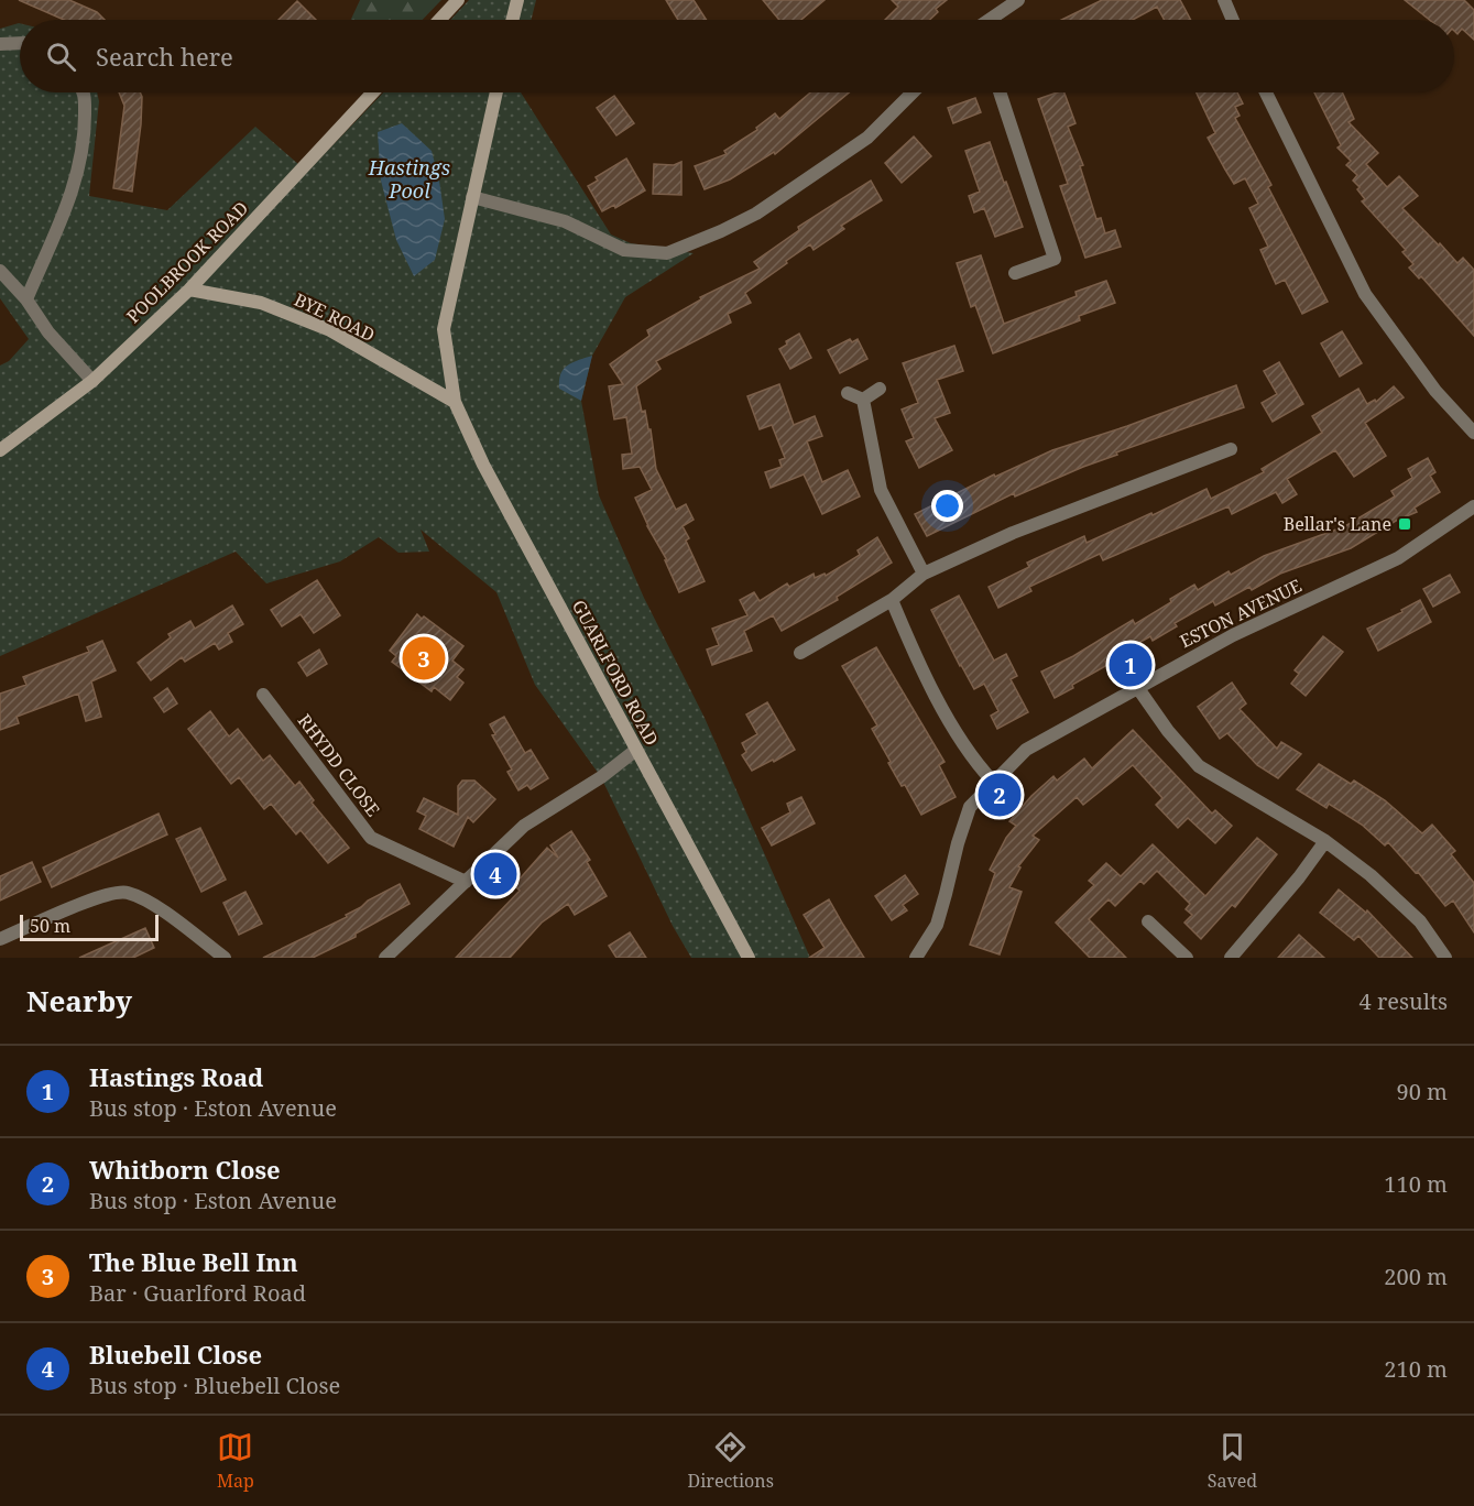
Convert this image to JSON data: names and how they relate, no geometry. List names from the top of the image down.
{
  "streets": {
    "main road": ["POOLBROOK ROAD", "BYE ROAD", "GUARLFORD ROAD"],
    "street": ["ESTON AVENUE", "RHYDD CLOSE"]
  },
  "crossings": [
    ["POOLBROOK ROAD", "BYE ROAD"],
    ["BYE ROAD", "GUARLFORD ROAD"]
  ],
  "water": ["Hastings Pool"],
  "places": {
    "transit": ["Bellar's Lane"]
  },
  "scale_bar": "50 m",
  "page": {
    "search": "Search here",
    "pins": [
      "3",
      "1",
      "2",
      "4"
    ],
    "scale": "50 m",
    "heading": ["Nearby", "4 results"],
    "list": [
      {
        "mark": "1",
        "name": "Hastings Road",
        "note": "Bus stop · Eston Avenue",
        "value": "90 m"
      },
      {
        "mark": "2",
        "name": "Whitborn Close",
        "note": "Bus stop · Eston Avenue",
        "value": "110 m"
      },
      {
        "mark": "3",
        "name": "The Blue Bell Inn",
        "note": "Bar · Guarlford Road",
        "value": "200 m"
      },
      {
        "mark": "4",
        "name": "Bluebell Close",
        "note": "Bus stop · Bluebell Close",
        "value": "210 m"
      }
    ],
    "nav": ["Map", "Directions", "Saved"]
  }
}
